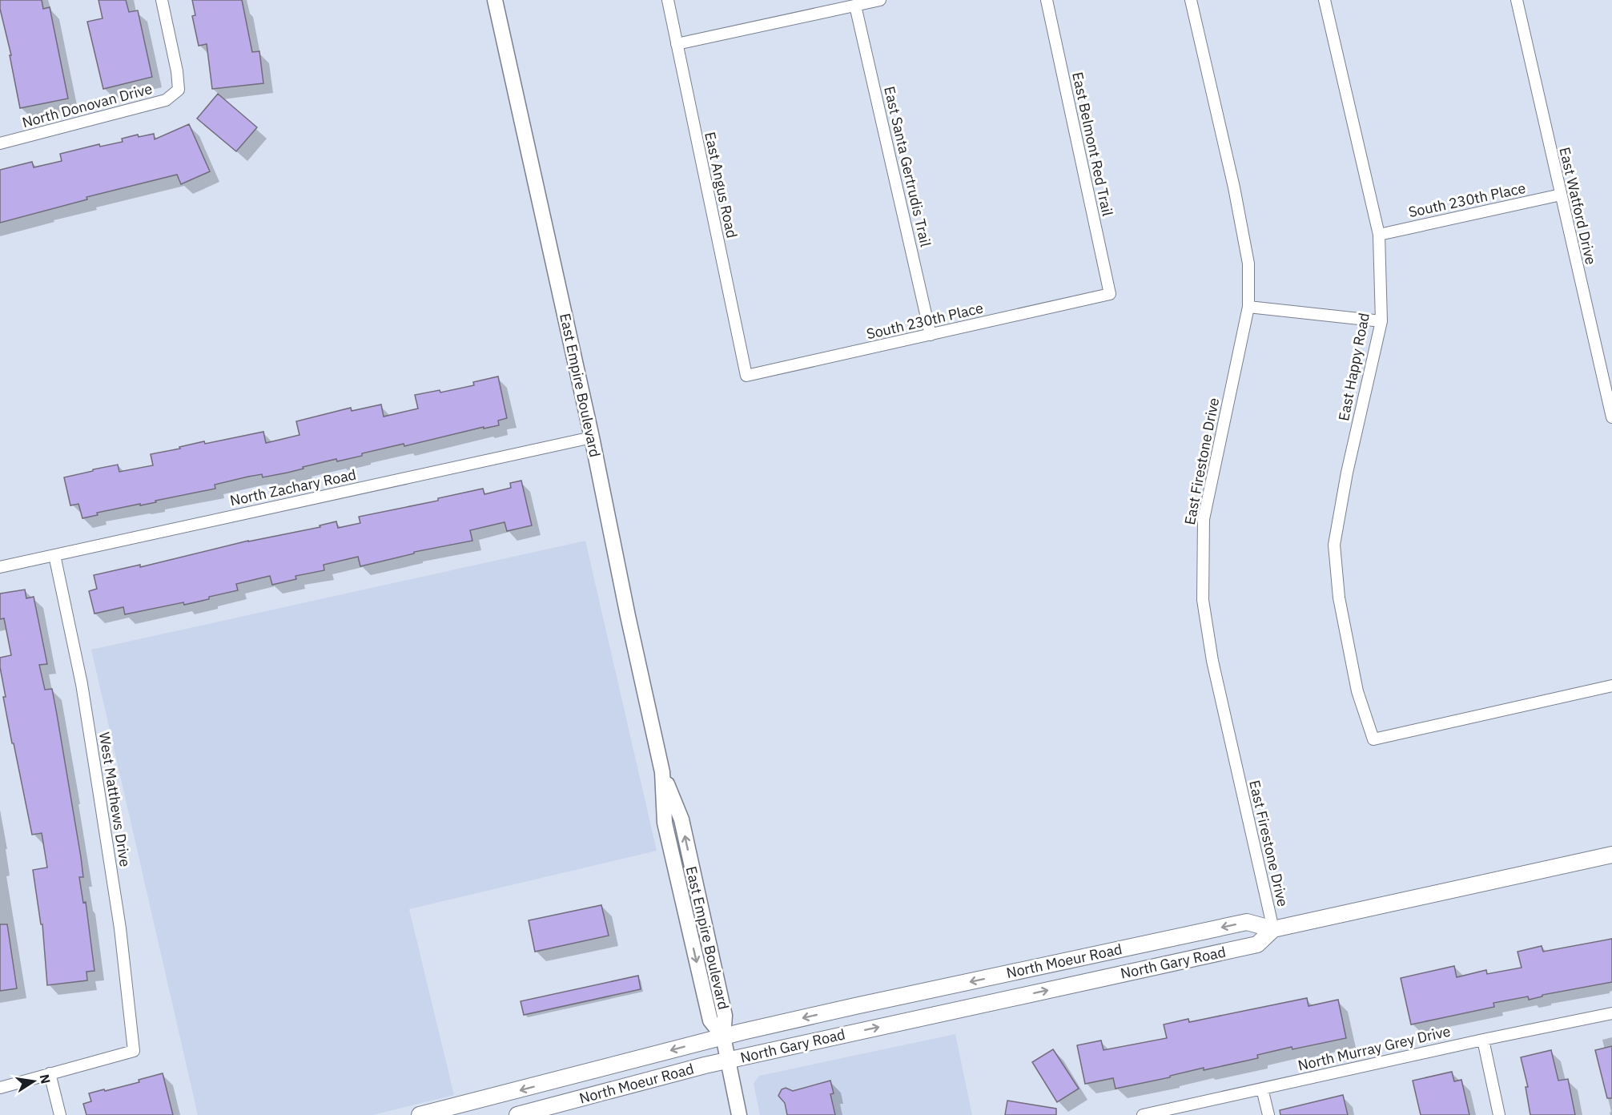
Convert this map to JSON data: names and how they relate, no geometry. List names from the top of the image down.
{
  "streets": {
    "main road": ["North Moeur Road", "North Gary Road"],
    "street": [
      "North Donovan Drive",
      "East Belmont Red Trail",
      "East Santa Gertrudis Trail",
      "East Angus Road",
      "South 230th Place",
      "East Watford Drive",
      "East Happy Road",
      "East Empire Boulevard",
      "East Firestone Drive",
      "North Zachary Road",
      "West Matthews Drive",
      "North Murray Grey Drive"
    ]
  },
  "crossings": [
    ["East Belmont Red Trail", "South 230th Place"],
    ["East Santa Gertrudis Trail", "South 230th Place"],
    ["East Angus Road", "South 230th Place"],
    ["South 230th Place", "East Watford Drive"],
    ["South 230th Place", "East Happy Road"],
    ["East Empire Boulevard", "North Zachary Road"],
    ["East Empire Boulevard", "North Moeur Road"],
    ["East Empire Boulevard", "North Gary Road"],
    ["East Firestone Drive", "North Moeur Road"],
    ["East Firestone Drive", "North Gary Road"],
    ["North Zachary Road", "West Matthews Drive"],
    ["North Moeur Road", "North Gary Road"]
  ],
  "one_way": ["North Moeur Road"],
  "north": "right"
}
